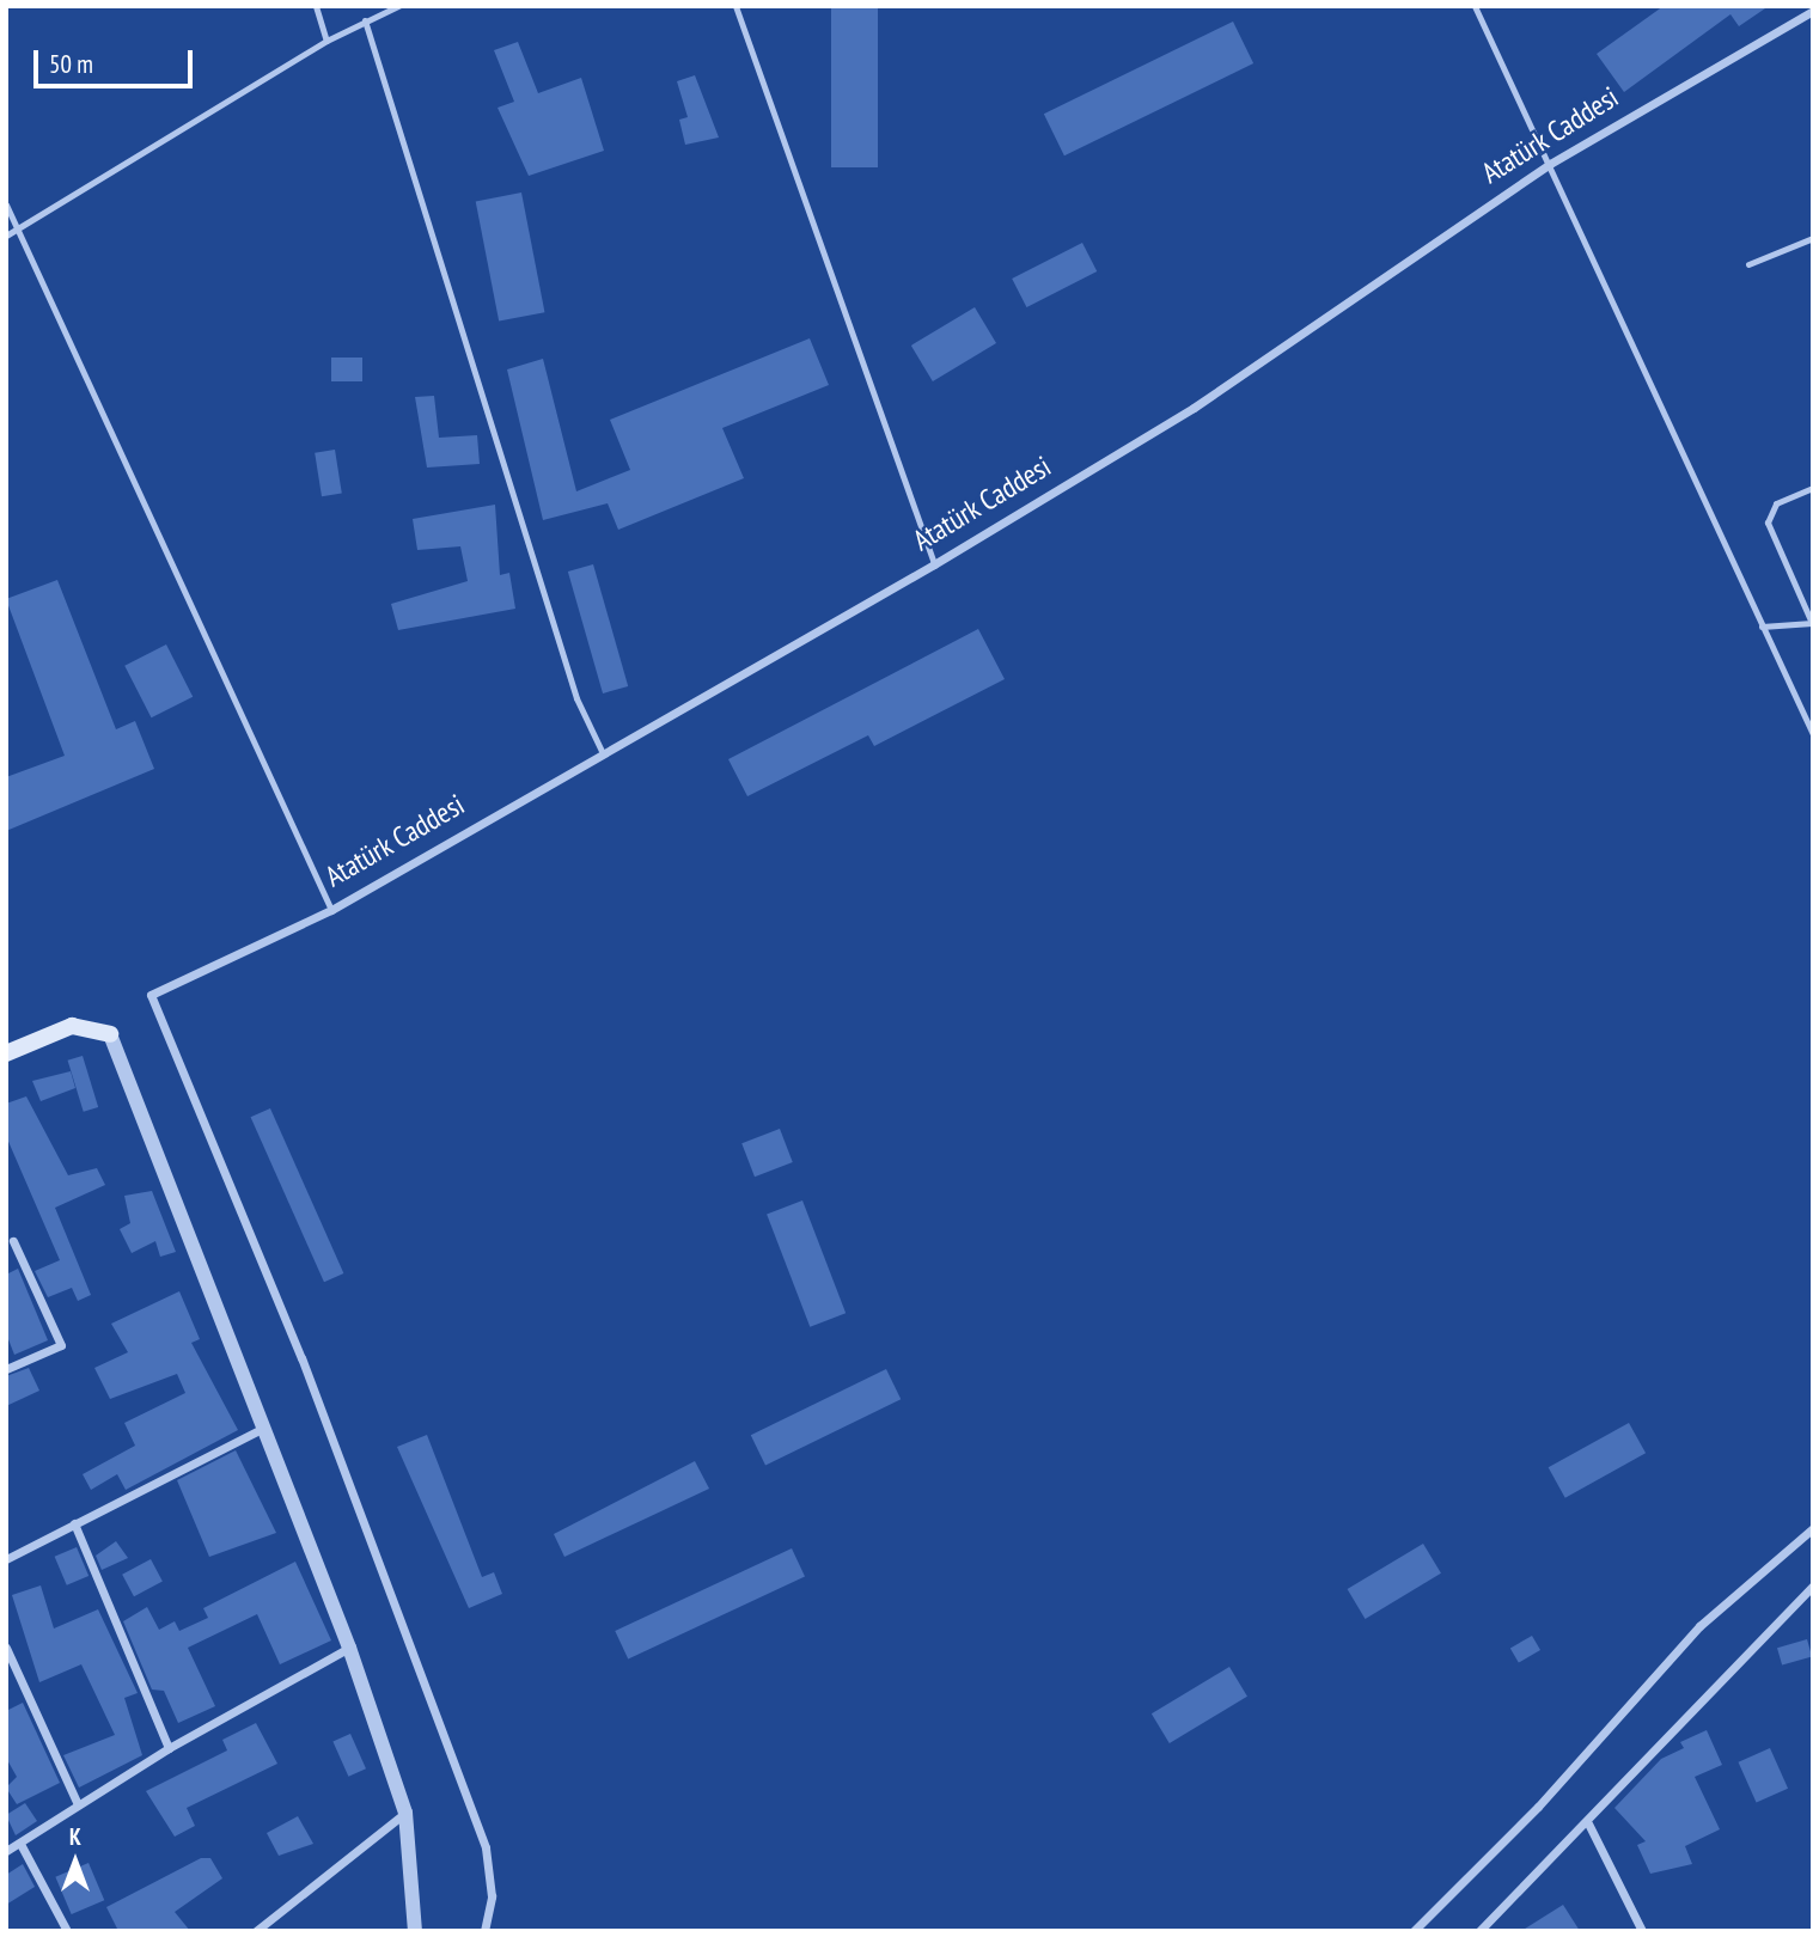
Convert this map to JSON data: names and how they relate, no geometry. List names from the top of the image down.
{
  "streets": {
    "street": ["Atatürk Caddesi"]
  },
  "scale_bar": "50 m",
  "north": "top"
}
